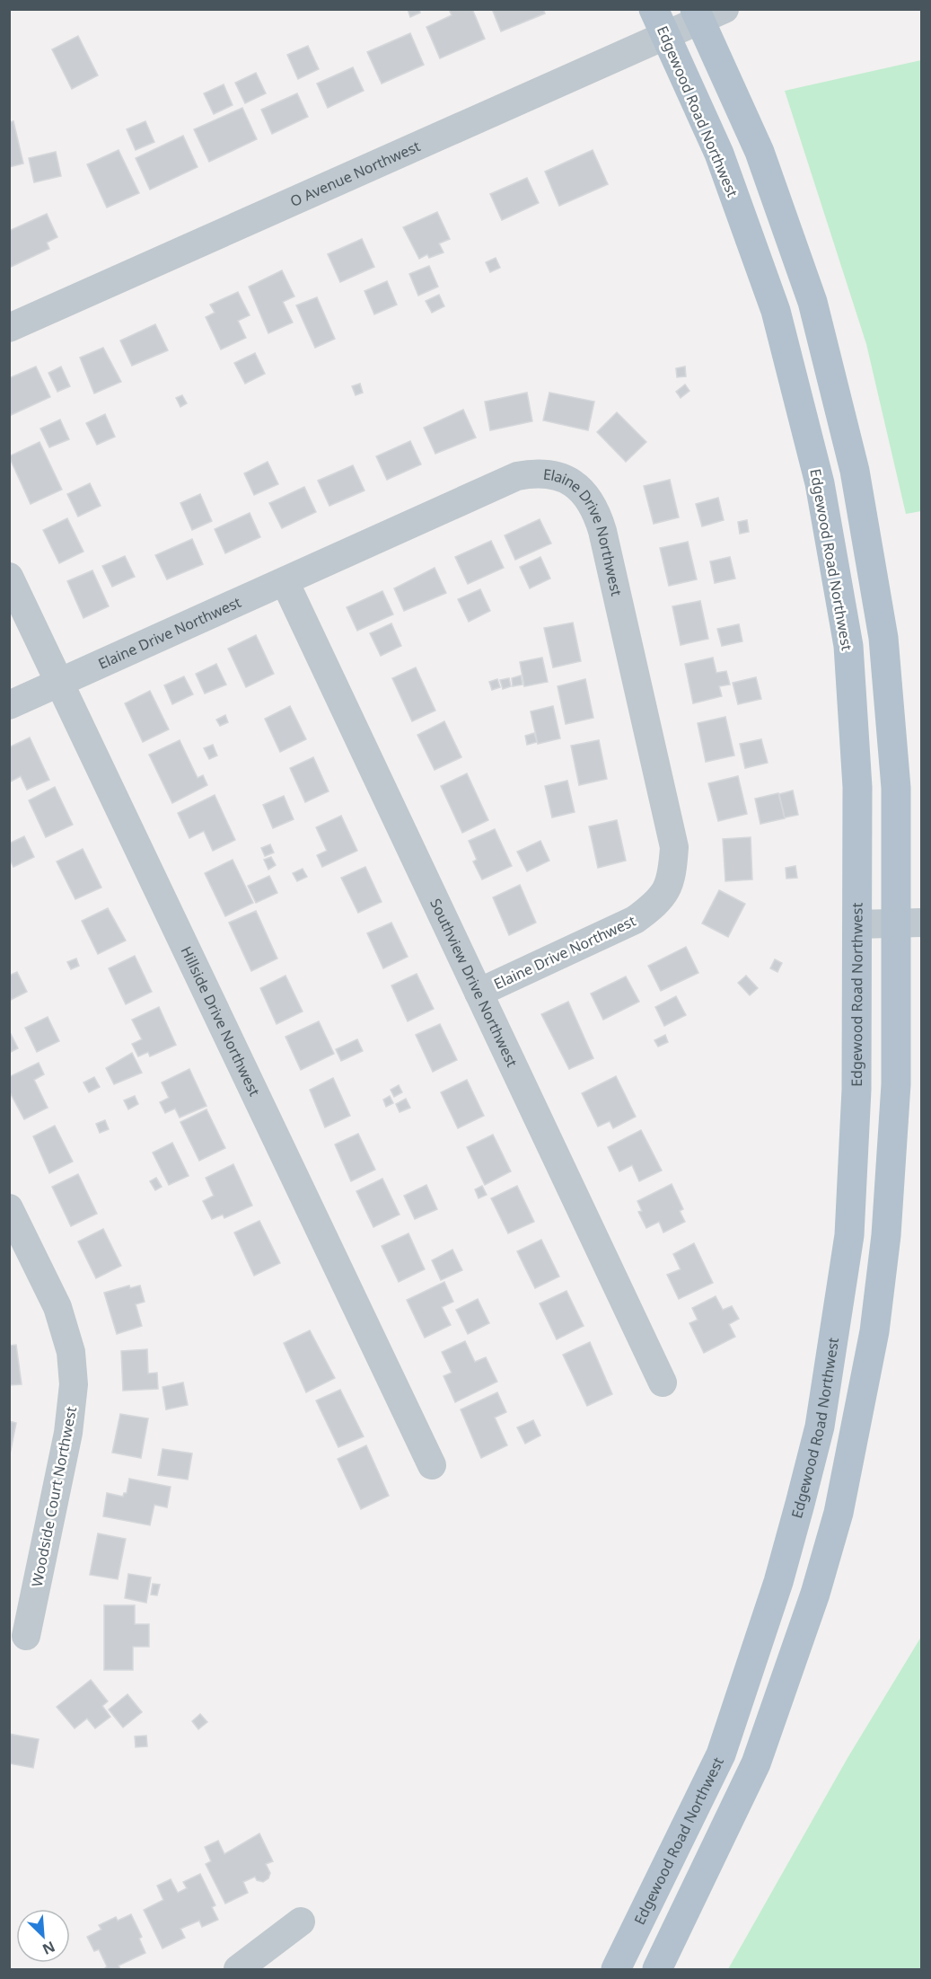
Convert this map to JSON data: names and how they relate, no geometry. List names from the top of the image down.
{
  "streets": {
    "main road": ["Edgewood Road Northwest"],
    "street": [
      "O Avenue Northwest",
      "Elaine Drive Northwest",
      "Southview Drive Northwest",
      "Hillside Drive Northwest",
      "Woodside Court Northwest"
    ]
  },
  "crossings": [
    ["Edgewood Road Northwest", "O Avenue Northwest"],
    ["Elaine Drive Northwest", "Southview Drive Northwest"],
    ["Elaine Drive Northwest", "Hillside Drive Northwest"]
  ],
  "north": "bottom right"
}
